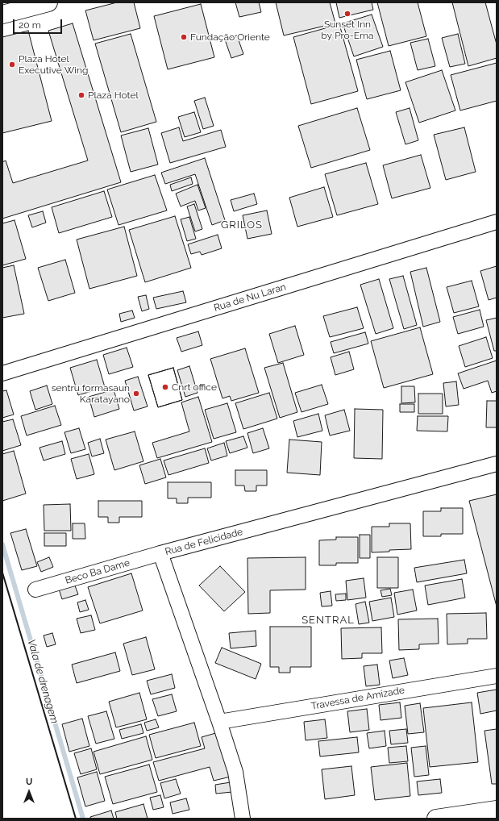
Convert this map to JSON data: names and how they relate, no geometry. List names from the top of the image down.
{
  "streets": {
    "street": [
      "Rua de Nu Laran",
      "Rua de Felicidade",
      "Beco Ba Dame",
      "Travessa de Amizade"
    ]
  },
  "crossings": [
    ["Rua de Felicidade", "Beco Ba Dame"],
    ["Rua de Felicidade", "Travessa de Amizade"]
  ],
  "districts": ["GRILOS", "SENTRAL"],
  "water": ["Vala de drenagem"],
  "places": [
    "Sunset Inn by Pro-Ema",
    "Fundação Oriente",
    "Plaza Hotel Executive Wing",
    "Plaza Hotel",
    "Cnrt office",
    "sentru formasaun Karatayano"
  ],
  "scale_bar": "20 m",
  "north": "top"
}
